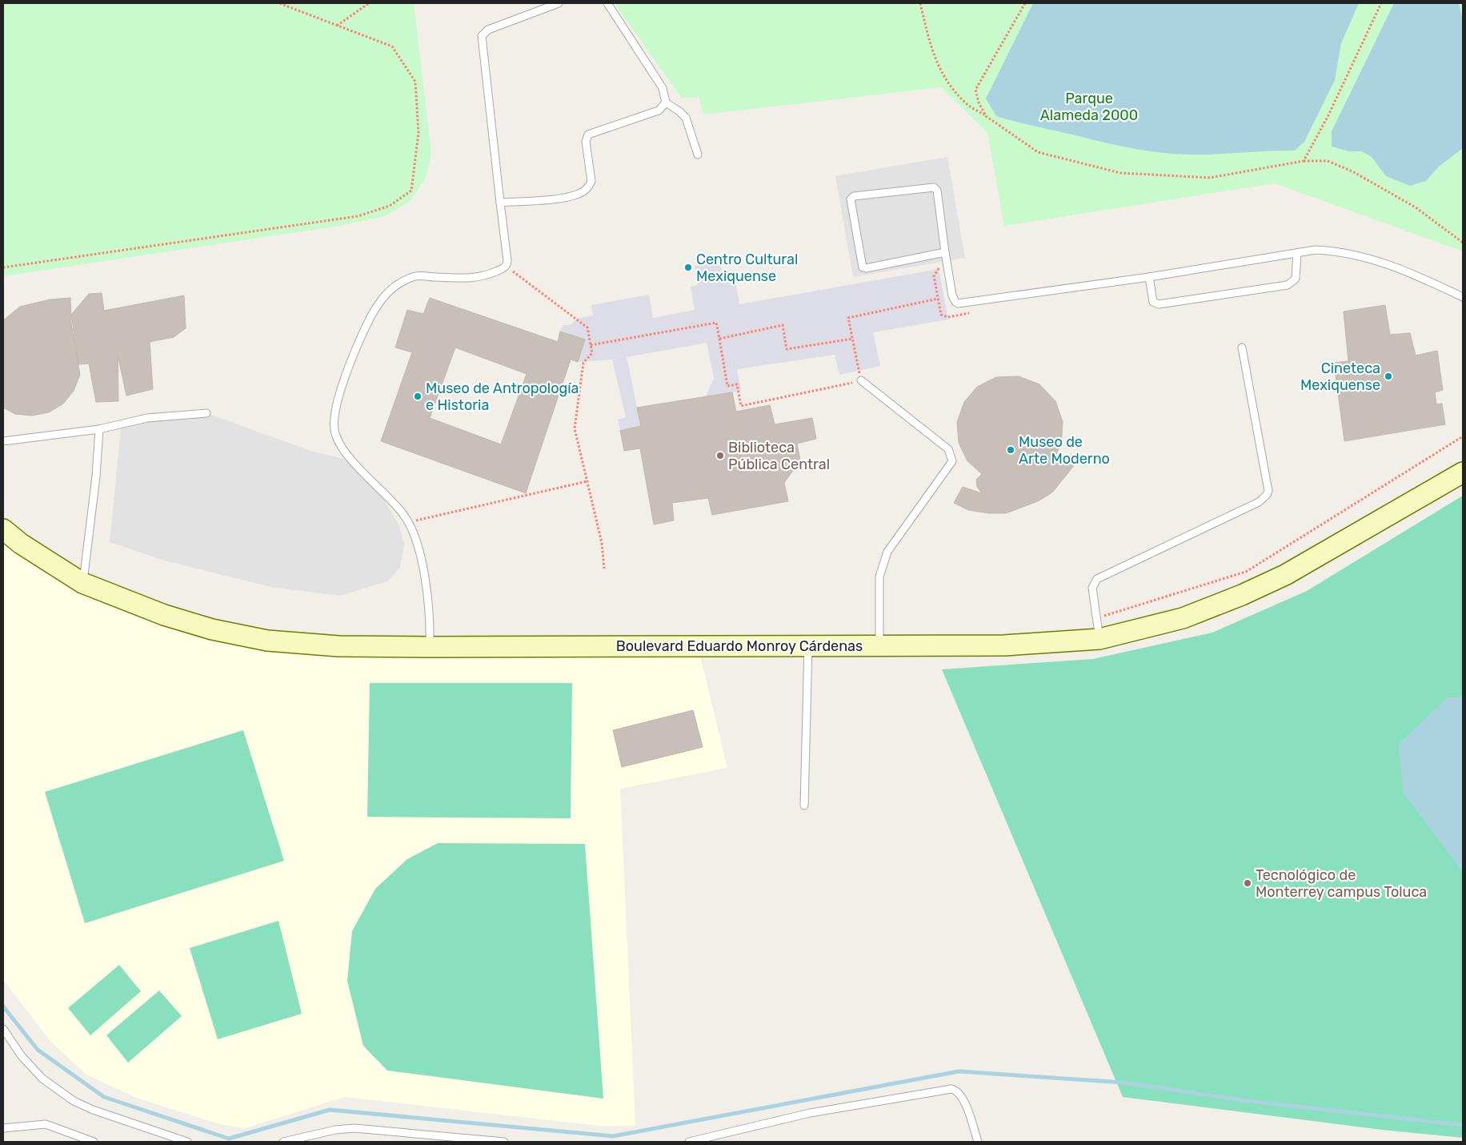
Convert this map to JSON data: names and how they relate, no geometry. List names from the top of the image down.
{
  "streets": {
    "main road": ["Boulevard Eduardo Monroy Cárdenas"]
  },
  "parks": ["Parque Alameda 2000"],
  "places": [
    "Centro Cultural Mexiquense",
    "Cineteca Mexiquense",
    "Museo de Antropología e Historia",
    "Museo de Arte Moderno",
    "Biblioteca Pública Central",
    "Tecnológico de Monterrey campus Toluca"
  ]
}
